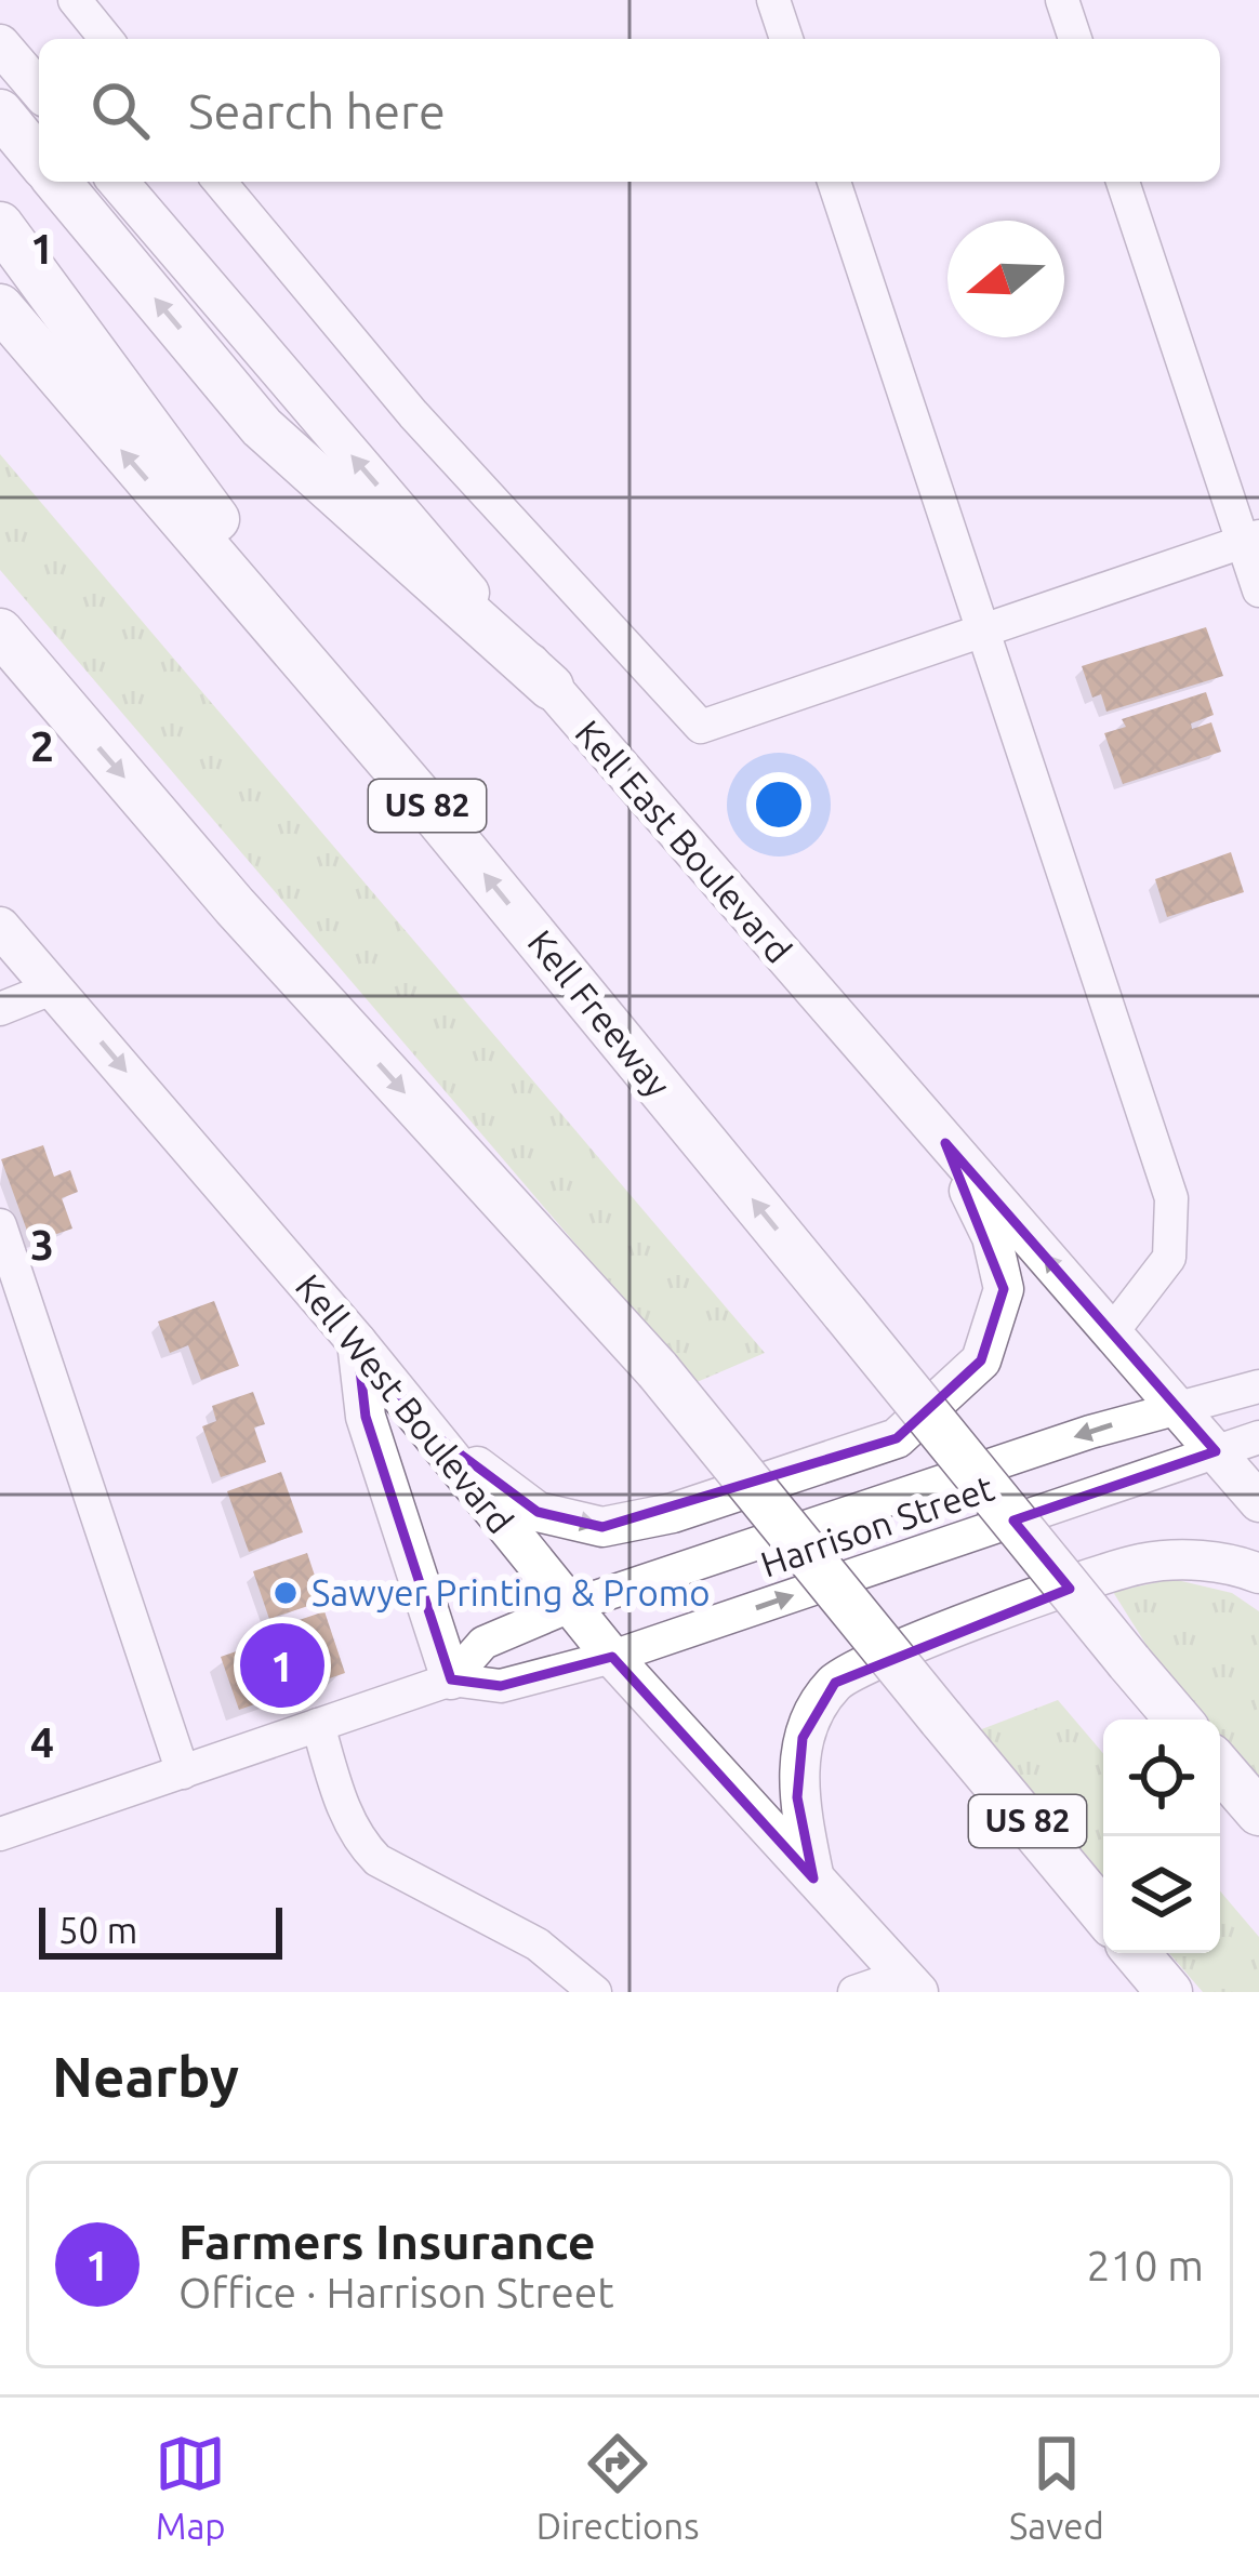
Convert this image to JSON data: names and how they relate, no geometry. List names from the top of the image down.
{
  "streets": {
    "highway": ["US 82", "Kell Freeway"],
    "main road": ["Kell East Boulevard", "Kell West Boulevard"],
    "street": ["Harrison Street"]
  },
  "crossings": [
    ["Kell East Boulevard", "Harrison Street"],
    ["Kell West Boulevard", "Harrison Street"]
  ],
  "one_way": ["Kell East Boulevard"],
  "places": ["Sawyer Printing & Promo"],
  "scale_bar": "50 m",
  "north": "left",
  "page": {
    "search": "Search here",
    "pins": "1",
    "scale": "50 m",
    "heading": "Nearby",
    "list": [
      {
        "mark": "1",
        "name": "Farmers Insurance",
        "note": "Office · Harrison Street",
        "value": "210 m"
      }
    ],
    "nav": ["Map", "Directions", "Saved"]
  },
  "grid": {
    "rows": [
      "1",
      "2",
      "3",
      "4"
    ]
  }
}
